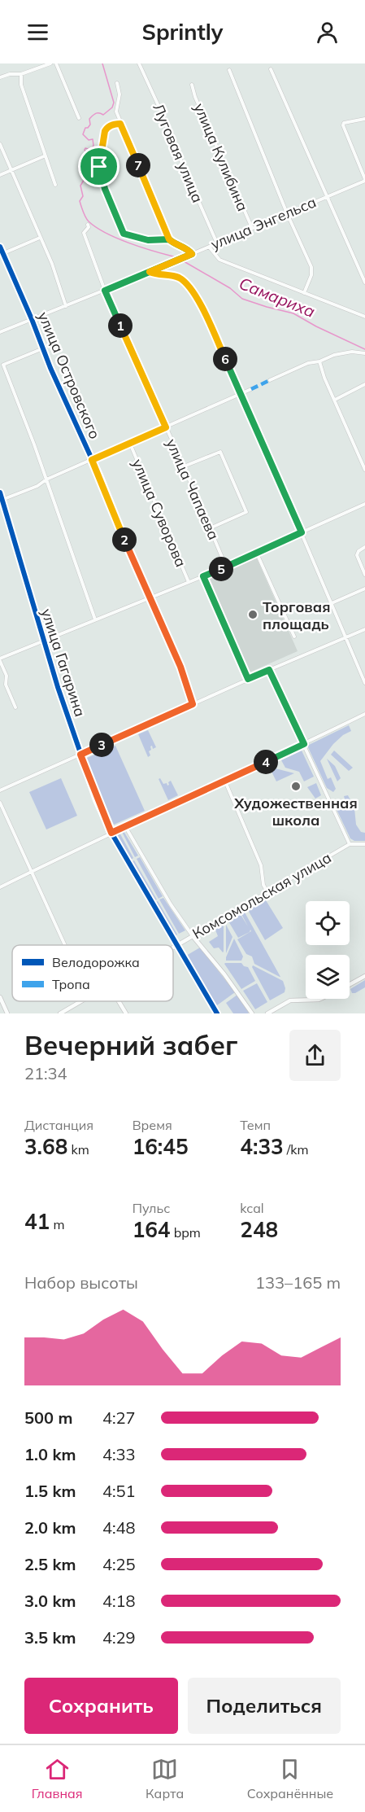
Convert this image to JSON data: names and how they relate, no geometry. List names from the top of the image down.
{
  "streets": {
    "street": [
      "Луговая улица",
      "улица Кулибина",
      "улица Энгельса",
      "улица Островского",
      "улица Чапаева",
      "улица Суворова",
      "улица Гагарина",
      "Комсомольская улица"
    ]
  },
  "crossings": [
    ["Луговая улица", "улица Энгельса"],
    ["улица Кулибина", "улица Энгельса"],
    ["улица Энгельса", "улица Островского"],
    ["улица Энгельса", "улица Чапаева"],
    ["улица Гагарина", "Комсомольская улица"]
  ],
  "water": ["Самариха"],
  "places": ["Торговая площадь", "Художественная школа"],
  "legend": ["Велодорожка", "Тропа"],
  "page": {
    "header": "Sprintly",
    "pins": [
      "7",
      "1",
      "6",
      "2",
      "5",
      "3",
      "4"
    ],
    "heading": ["Вечерний забег", "21:34"],
    "stats": [
      ["Дистанция", "3.68 km"],
      ["Время", "16:45"],
      ["Темп", "4:33 /km"],
      ["41 m"],
      ["Пульс", "164 bpm"],
      ["kcal", "248"]
    ],
    "chart": ["Набор высоты", "133–165 m"],
    "list": [
      {
        "name": "500 m",
        "note": "4:27"
      },
      {
        "name": "1.0 km",
        "note": "4:33"
      },
      {
        "name": "1.5 km",
        "note": "4:51"
      },
      {
        "name": "2.0 km",
        "note": "4:48"
      },
      {
        "name": "2.5 km",
        "note": "4:25"
      },
      {
        "name": "3.0 km",
        "note": "4:18"
      },
      {
        "name": "3.5 km",
        "note": "4:29"
      }
    ],
    "buttons": ["Сохранить", "Поделиться"],
    "tabs": ["Главная", "Карта", "Сохранённые"]
  }
}
